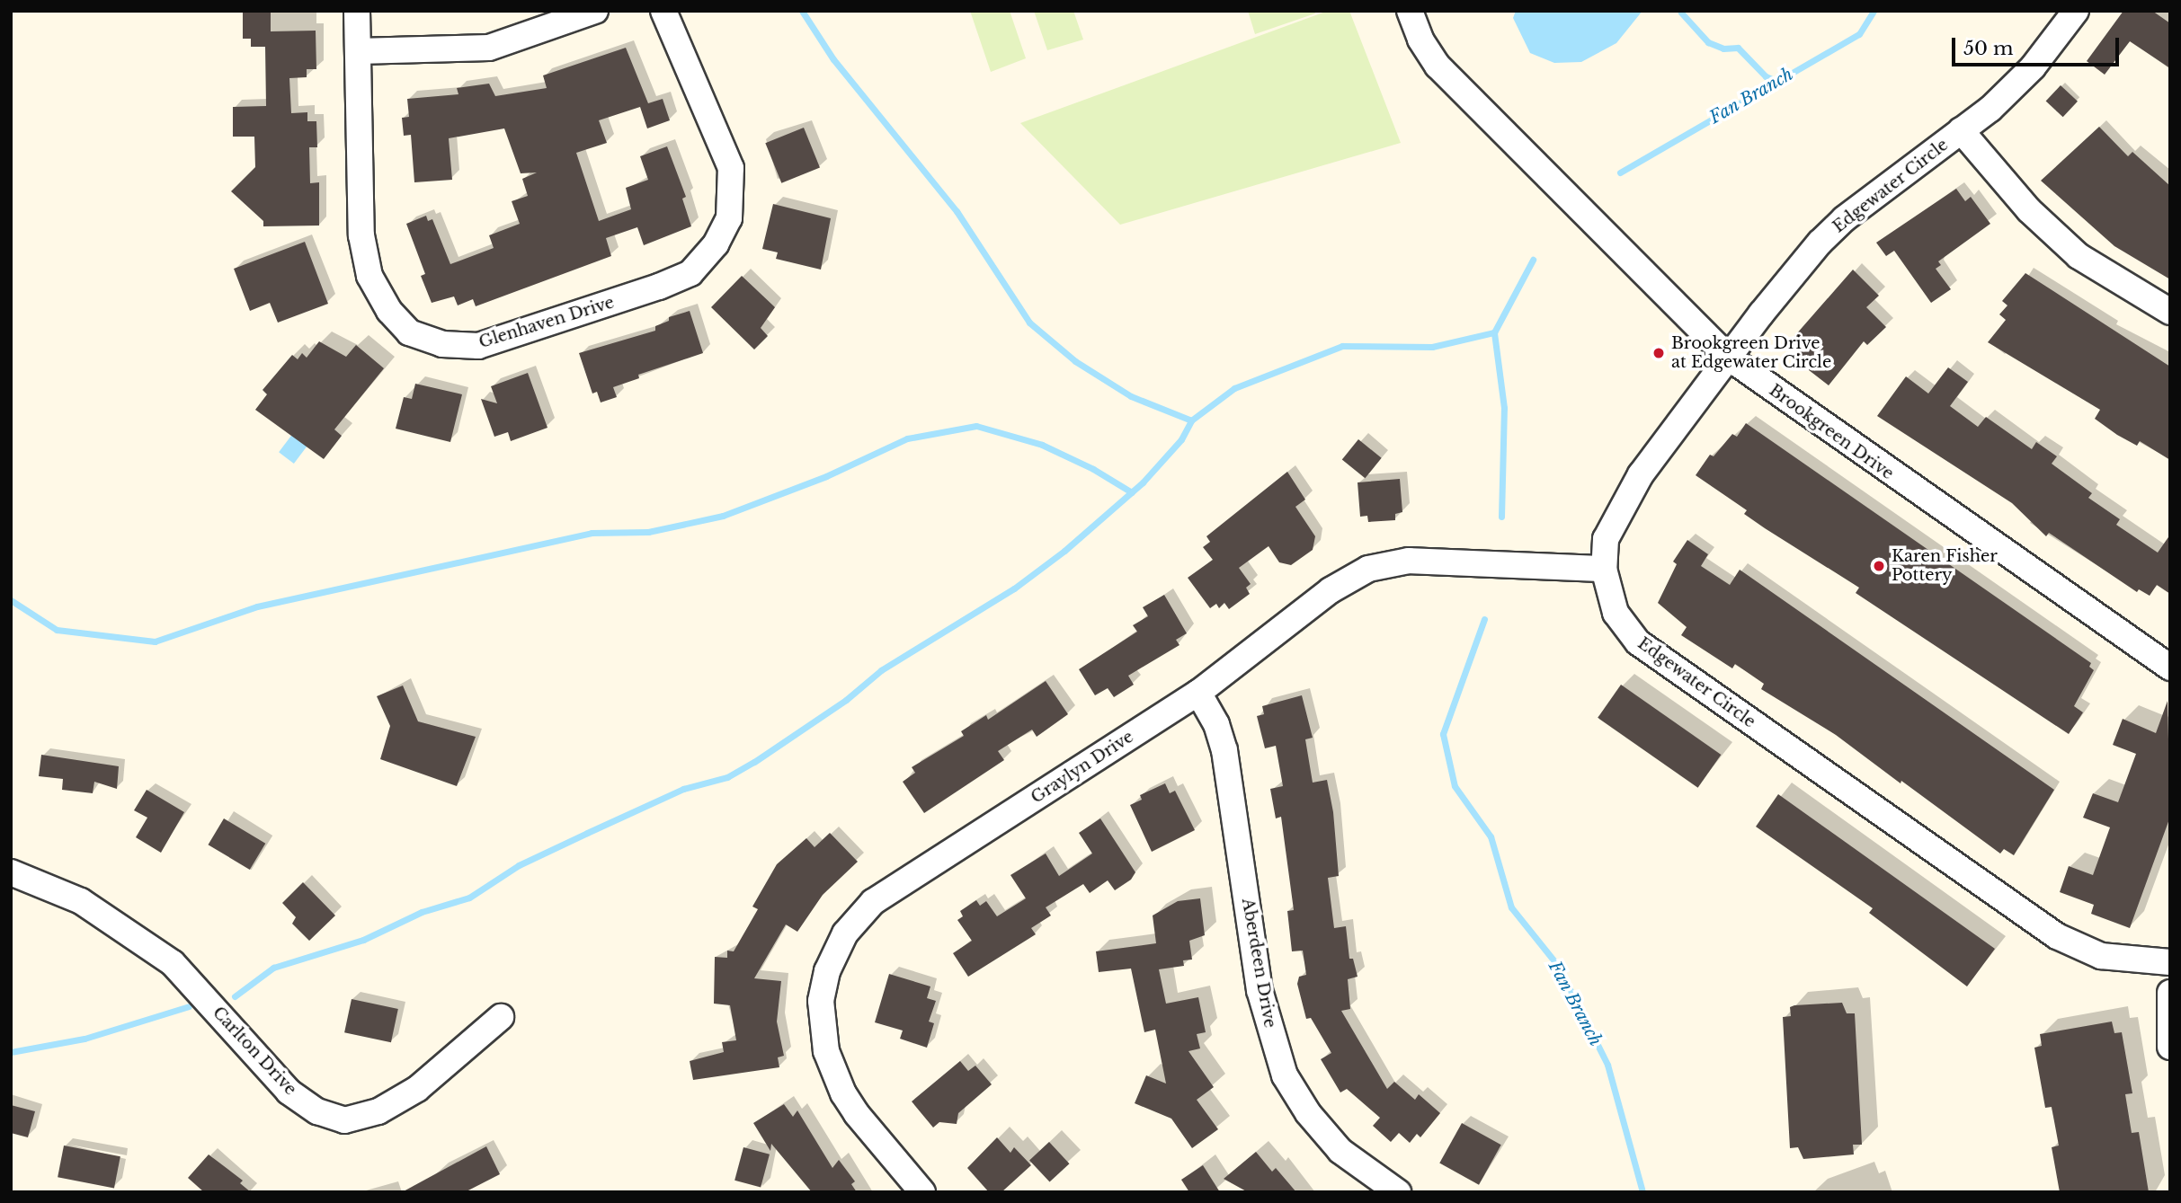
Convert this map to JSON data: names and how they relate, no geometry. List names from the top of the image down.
{
  "streets": {
    "street": [
      "Edgewater Circle",
      "Glenhaven Drive",
      "Brookgreen Drive",
      "Graylyn Drive",
      "Aberdeen Drive",
      "Carlton Drive"
    ]
  },
  "crossings": [
    ["Edgewater Circle", "Brookgreen Drive"],
    ["Edgewater Circle", "Graylyn Drive"],
    ["Graylyn Drive", "Aberdeen Drive"]
  ],
  "water": ["Fan Branch"],
  "places": ["Brookgreen Drive at Edgewater Circle", "Karen Fisher Pottery"],
  "scale_bar": "50 m"
}
